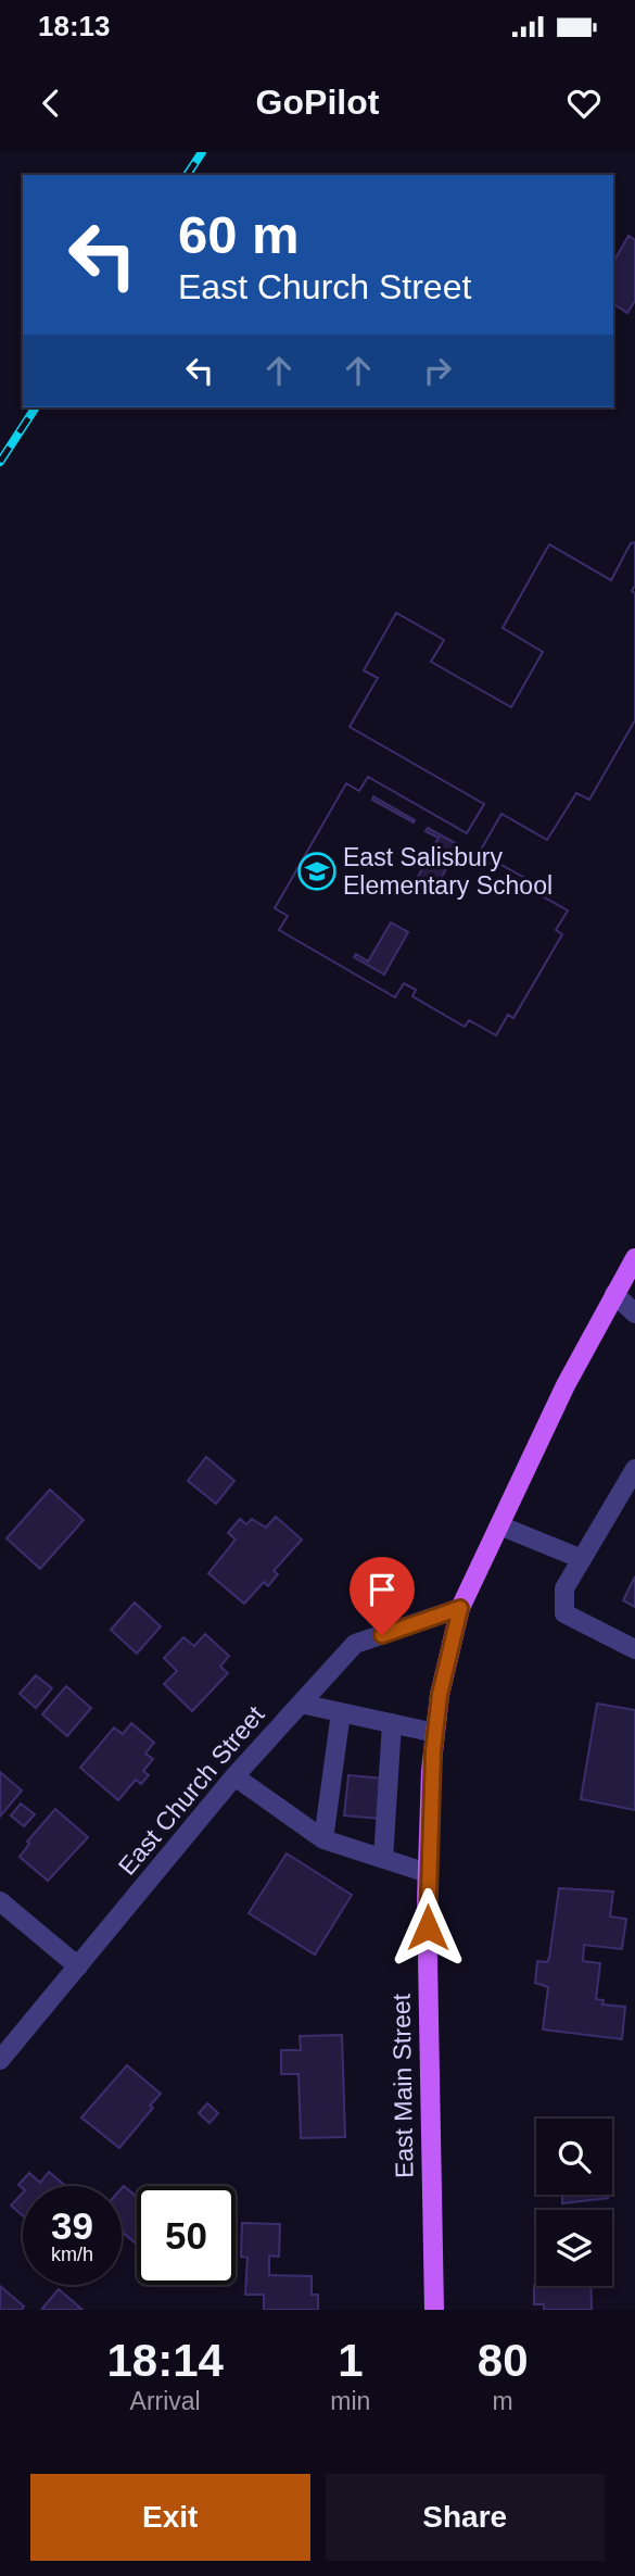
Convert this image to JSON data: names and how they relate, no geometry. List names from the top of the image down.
{
  "streets": {
    "main road": ["East Main Street"],
    "street": ["East Church Street"]
  },
  "crossings": [
    ["East Church Street", "East Main Street"]
  ],
  "places": {
    "school or university": ["East Salisbury Elementary School"]
  },
  "page": {
    "status": "18:13",
    "header": "GoPilot",
    "turn": ["60 m", "East Church Street"],
    "speed": "39 km/h",
    "limit": "50",
    "eta": [
      "18:14",
      "Arrival",
      "1",
      "min",
      "80",
      "m"
    ],
    "buttons": ["Exit", "Share"]
  }
}
